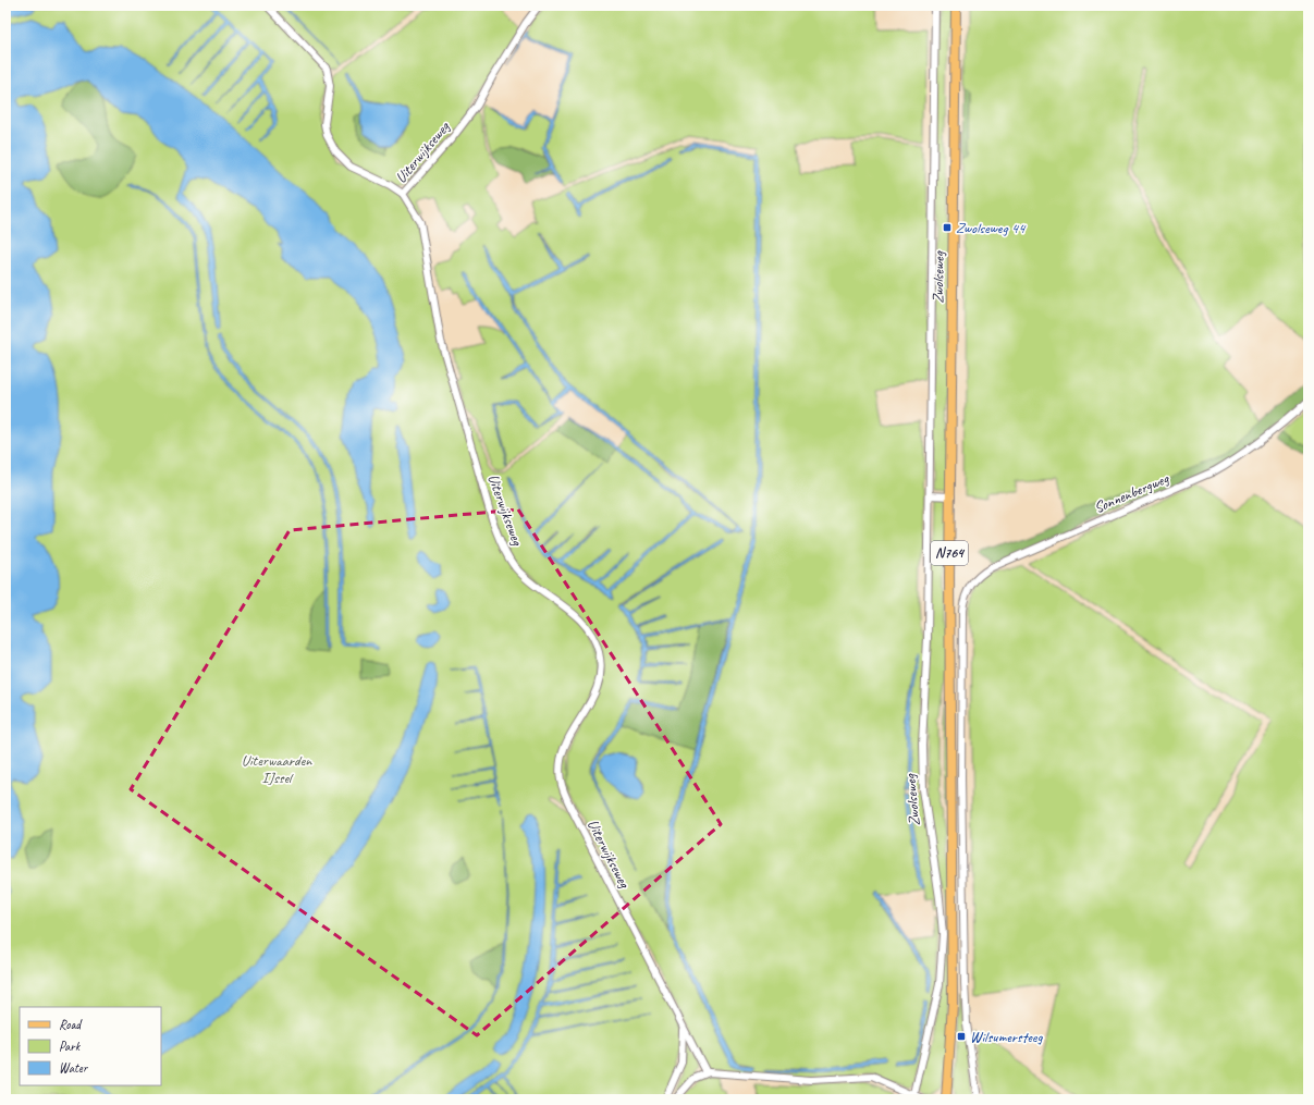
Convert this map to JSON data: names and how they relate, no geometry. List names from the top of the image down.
{
  "streets": {
    "main road": ["Zwolseweg", "N764"],
    "street": ["Uiterwijkseweg", "Sonnenbergweg"]
  },
  "parks": ["Uiterwaarden IJssel"],
  "places": {
    "transit": ["Zwolseweg 44", "Wilsumersteeg"]
  },
  "legend": ["Road", "Park", "Water"]
}
